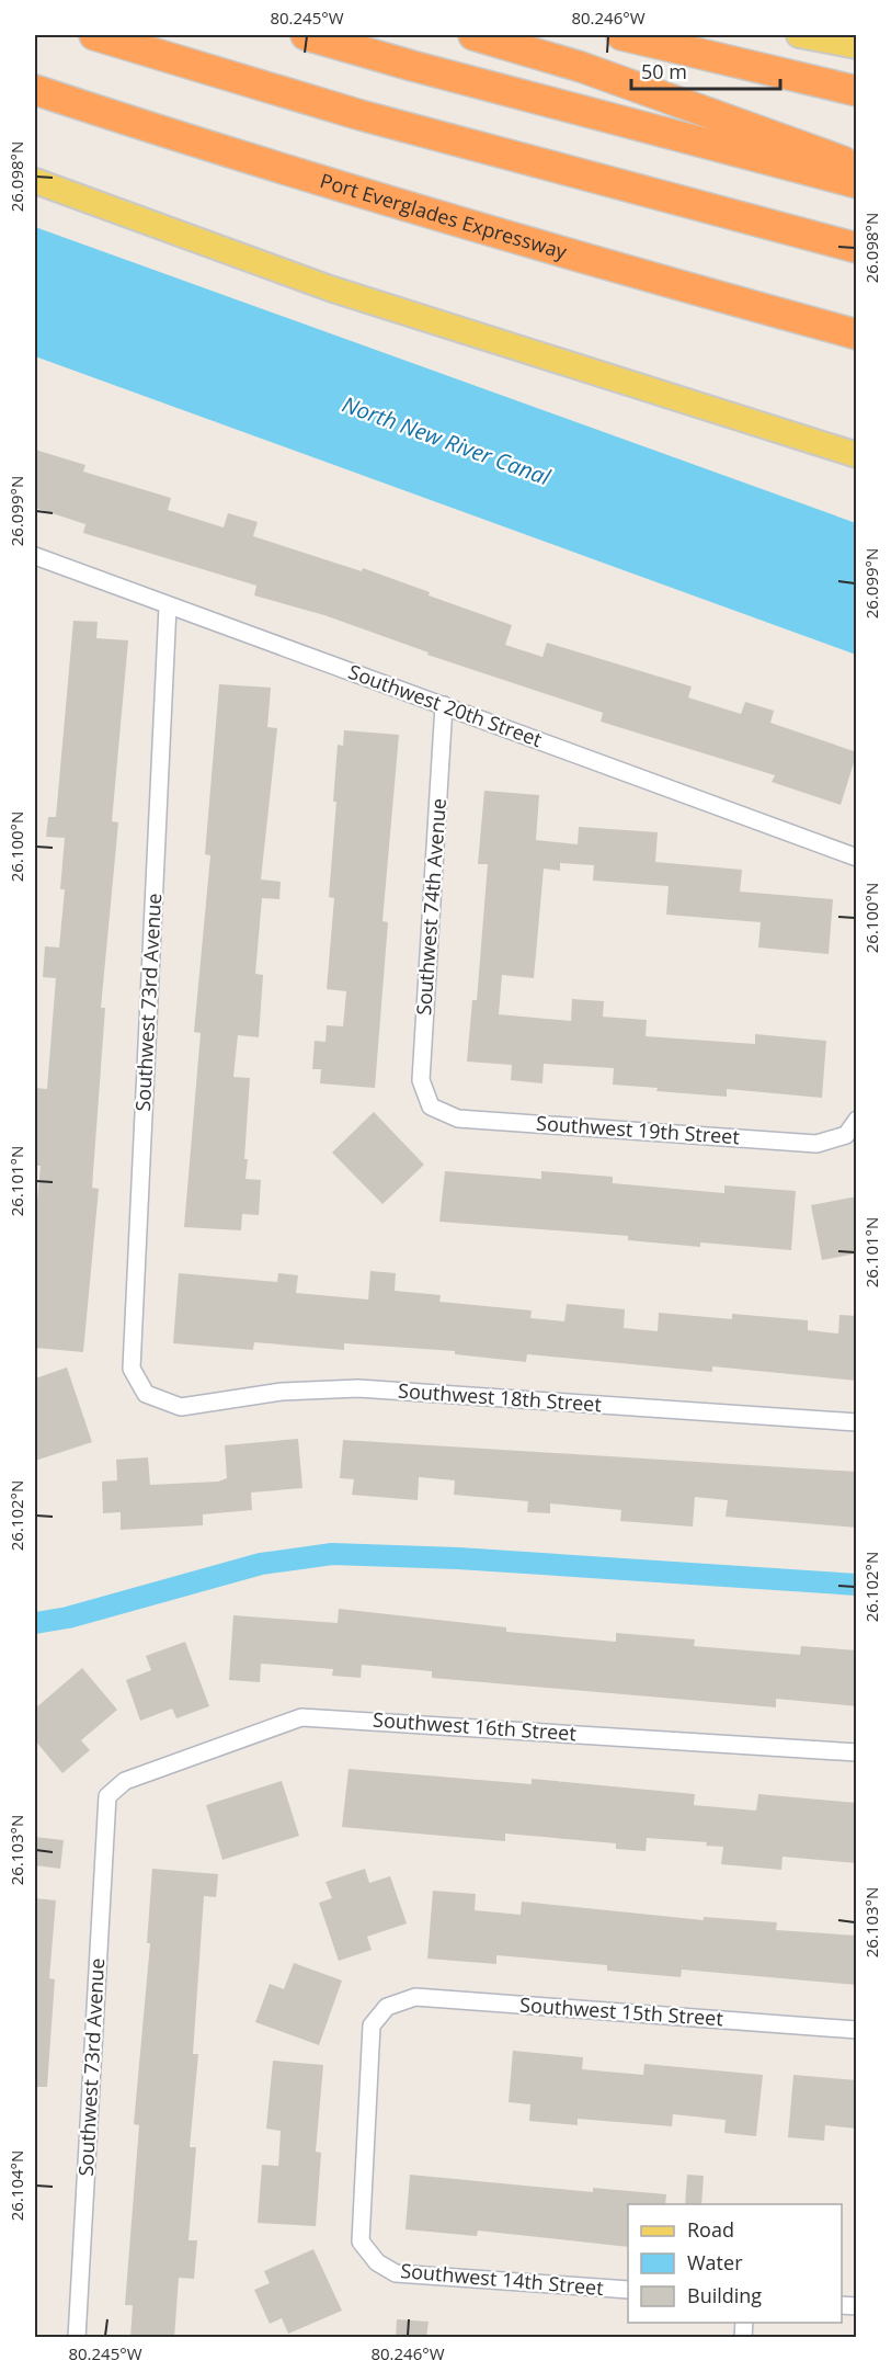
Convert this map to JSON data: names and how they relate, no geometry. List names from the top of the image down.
{
  "streets": {
    "highway": ["Port Everglades Expressway"],
    "street": [
      "Southwest 20th Street",
      "Southwest 74th Avenue",
      "Southwest 73rd Avenue",
      "Southwest 19th Street",
      "Southwest 18th Street",
      "Southwest 16th Street",
      "Southwest 15th Street",
      "Southwest 14th Street"
    ]
  },
  "crossings": [
    ["Southwest 20th Street", "Southwest 74th Avenue"],
    ["Southwest 20th Street", "Southwest 73rd Avenue"],
    ["Southwest 74th Avenue", "Southwest 19th Street"],
    ["Southwest 73rd Avenue", "Southwest 18th Street"],
    ["Southwest 73rd Avenue", "Southwest 16th Street"],
    ["Southwest 15th Street", "Southwest 14th Street"]
  ],
  "water": ["North New River Canal"],
  "legend": ["Road", "Water", "Building"],
  "scale_bar": "50 m",
  "coordinates": [
    "80.245°W",
    "80.246°W",
    "26.098°N",
    "26.099°N",
    "26.100°N",
    "26.101°N",
    "26.102°N",
    "26.103°N",
    "26.104°N"
  ]
}
